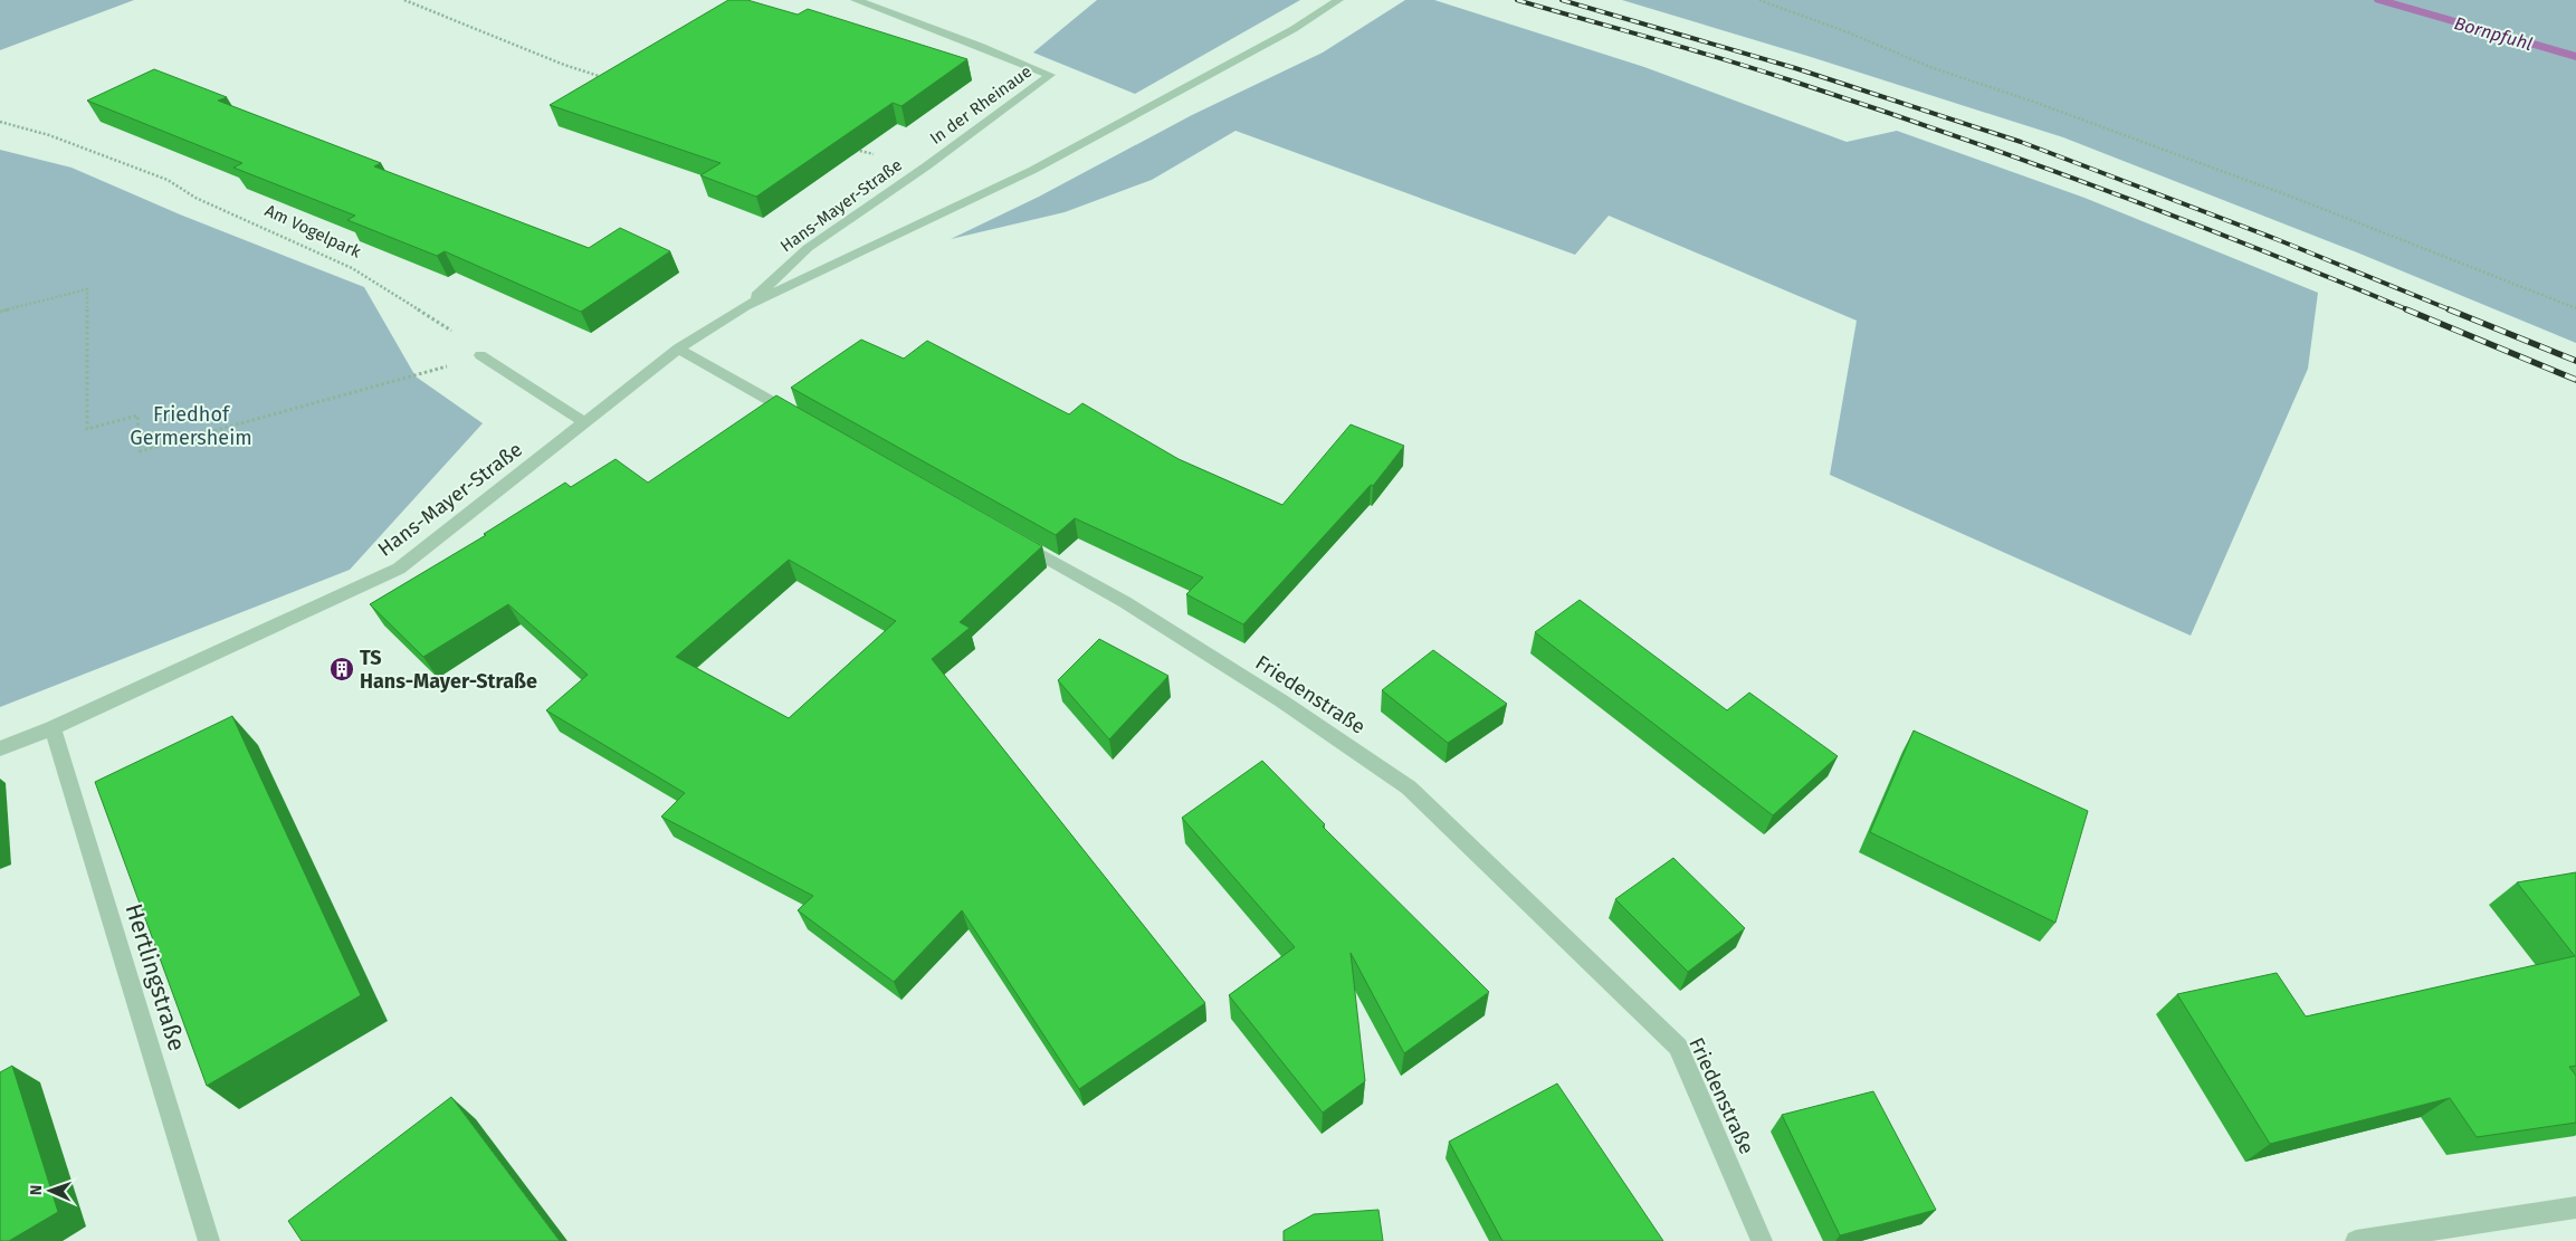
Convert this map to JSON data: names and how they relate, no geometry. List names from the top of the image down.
{
  "streets": {
    "street": [
      "In der Rheinaue",
      "Hans-Mayer-Straße",
      "Friedenstraße",
      "Hertlingstraße"
    ],
    "path": ["Am Vogelpark"]
  },
  "crossings": [
    ["In der Rheinaue", "Hans-Mayer-Straße"],
    ["Hans-Mayer-Straße", "Hertlingstraße"]
  ],
  "water": ["Bornpfuhl"],
  "parks": ["Friedhof Germersheim"],
  "places": {
    "building": ["TS Hans-Mayer-Straße"]
  },
  "north": "left"
}
